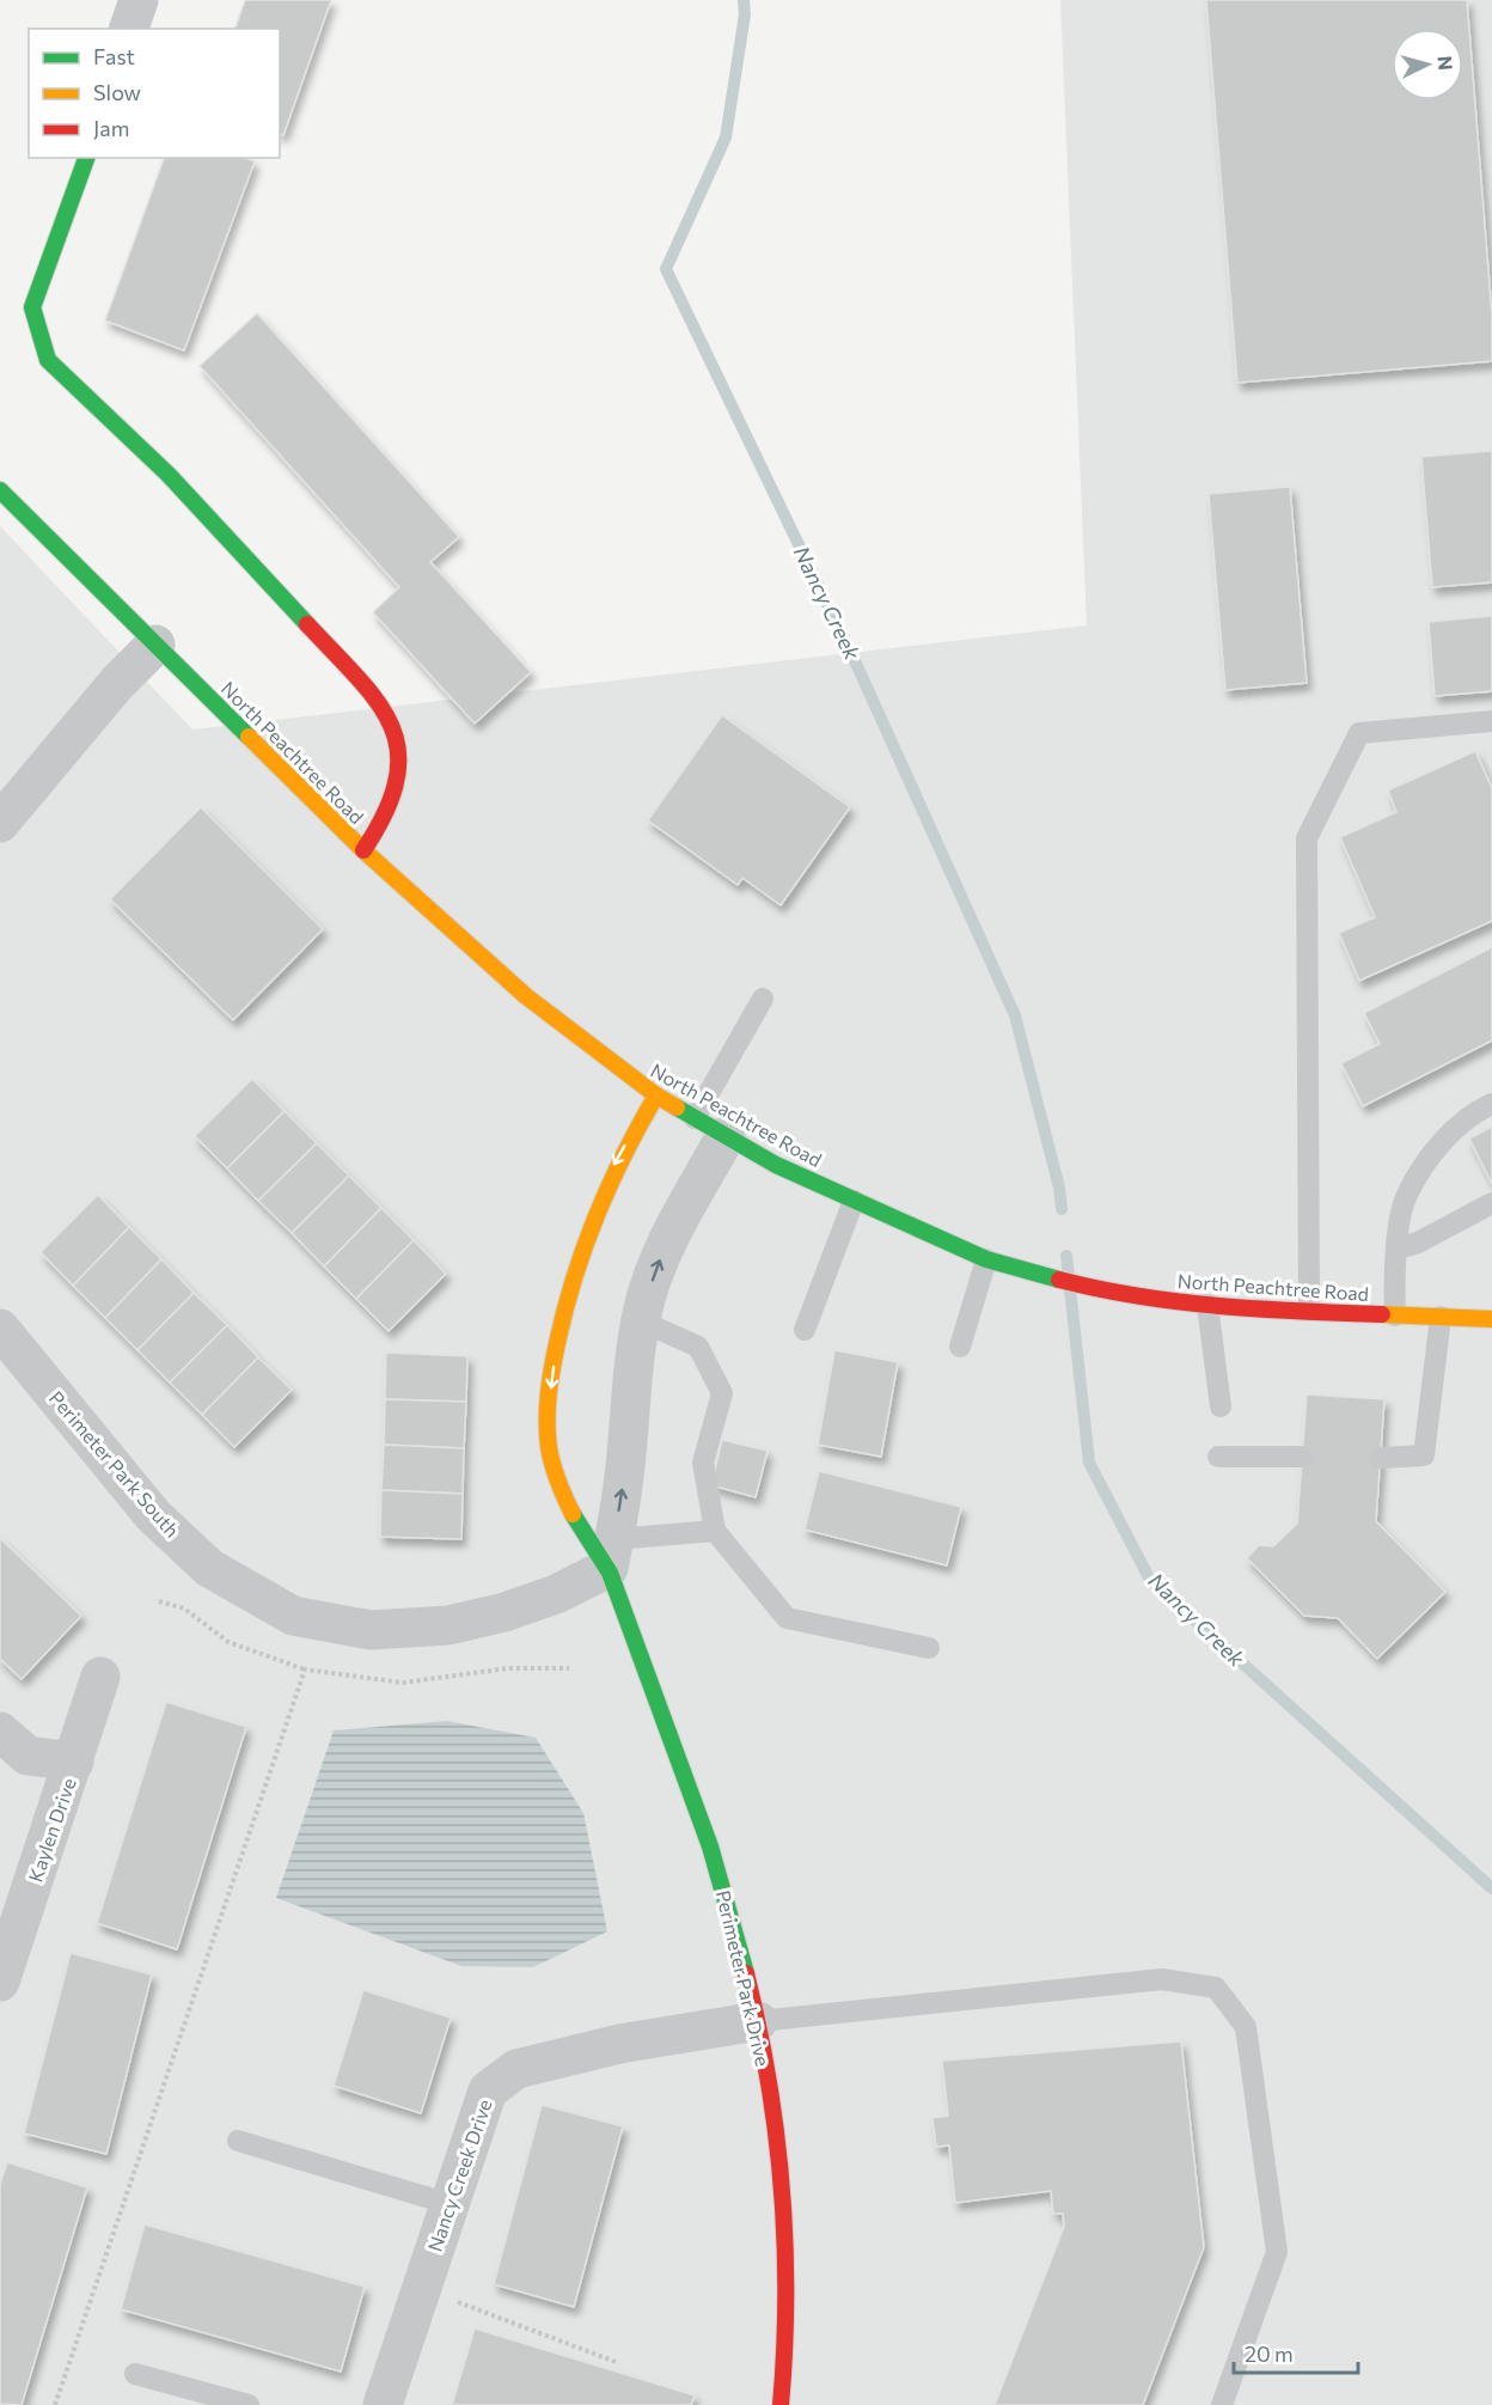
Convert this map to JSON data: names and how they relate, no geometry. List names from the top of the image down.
{
  "streets": {
    "street": [
      "North Peachtree Road",
      "Perimeter Park South",
      "Kaylen Drive",
      "Perimeter Park Drive",
      "Nancy Creek Drive"
    ]
  },
  "crossings": [
    ["North Peachtree Road", "Perimeter Park Drive"],
    ["Perimeter Park South", "Perimeter Park Drive"],
    ["Perimeter Park Drive", "Nancy Creek Drive"]
  ],
  "water": ["Nancy Creek"],
  "legend": ["Fast", "Slow", "Jam"],
  "scale_bar": "20 m",
  "north": "right"
}
